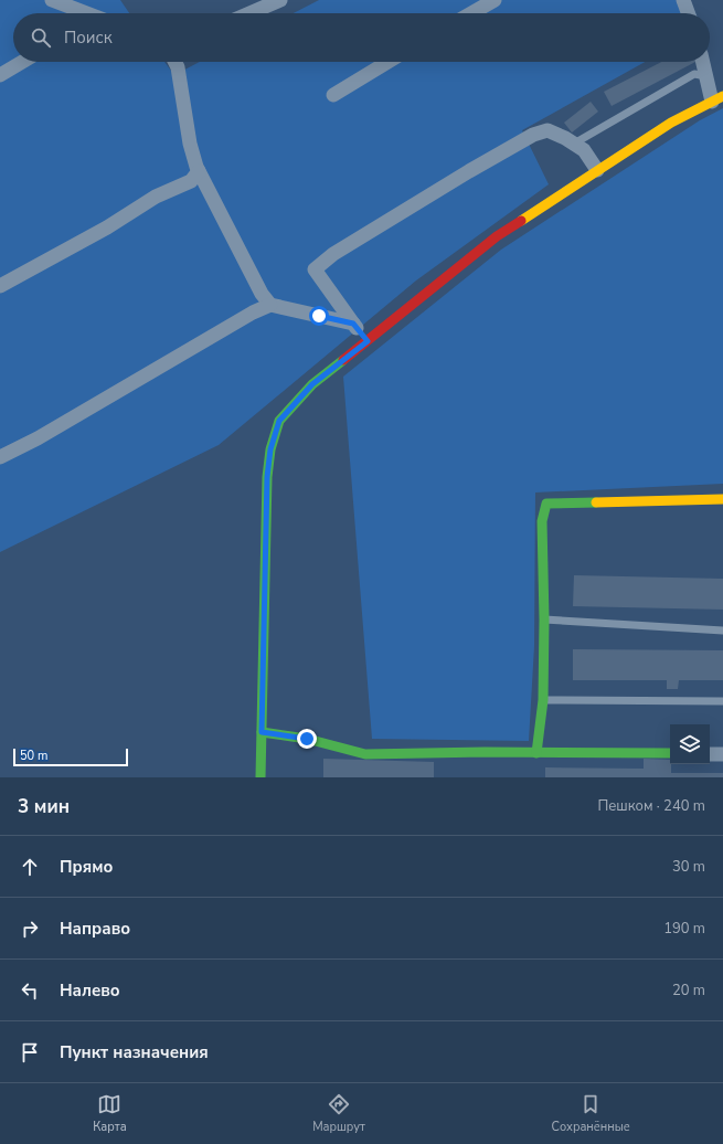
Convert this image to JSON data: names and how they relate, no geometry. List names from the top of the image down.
{
  "scale_bar": "50 m",
  "page": {
    "search": "Поиск",
    "scale": "50 m",
    "heading": ["3 мин", "Пешком · 240 m"],
    "list": [
      ["Прямо", "30 m"],
      ["Направо", "190 m"],
      ["Налево", "20 m"],
      "Пункт назначения"
    ],
    "nav": ["Карта", "Маршрут", "Сохранённые"]
  }
}
